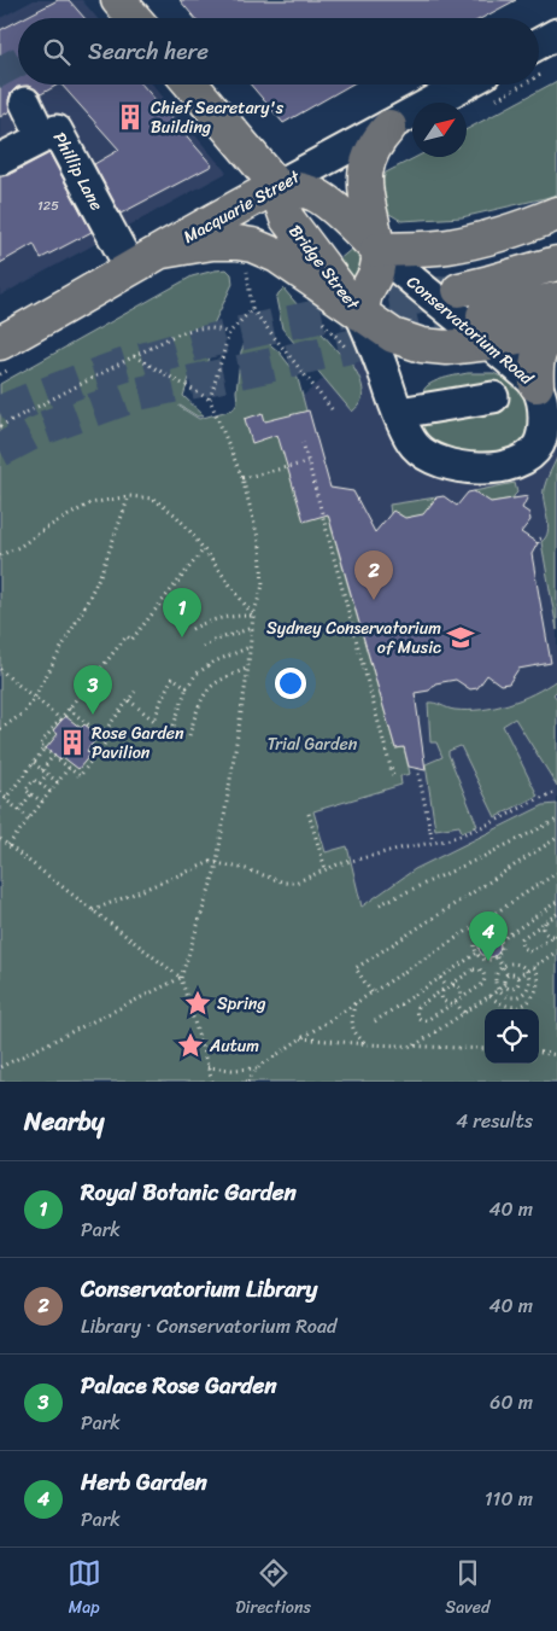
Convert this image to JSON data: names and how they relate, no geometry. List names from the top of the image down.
{
  "streets": {
    "main road": ["Macquarie Street", "Bridge Street", "Conservatorium Road"],
    "street": ["Phillip Lane"]
  },
  "crossings": [
    ["Phillip Lane", "Macquarie Street"],
    ["Macquarie Street", "Bridge Street"],
    ["Macquarie Street", "Conservatorium Road"],
    ["Bridge Street", "Conservatorium Road"]
  ],
  "parks": ["Trial Garden"],
  "places": {
    "building": ["Chief Secretary's Building", "Rose Garden Pavilion"],
    "school or university": ["Sydney Conservatorium of Music"],
    "place": ["Spring", "Autum"]
  },
  "house_numbers": ["125"],
  "north": "top right",
  "page": {
    "search": "Search here",
    "pins": [
      "2",
      "1",
      "3",
      "4"
    ],
    "heading": ["Nearby", "4 results"],
    "list": [
      {
        "mark": "1",
        "name": "Royal Botanic Garden",
        "note": "Park",
        "value": "40 m"
      },
      {
        "mark": "2",
        "name": "Conservatorium Library",
        "note": "Library · Conservatorium Road",
        "value": "40 m"
      },
      {
        "mark": "3",
        "name": "Palace Rose Garden",
        "note": "Park",
        "value": "60 m"
      },
      {
        "mark": "4",
        "name": "Herb Garden",
        "note": "Park",
        "value": "110 m"
      }
    ],
    "nav": ["Map", "Directions", "Saved"]
  }
}
